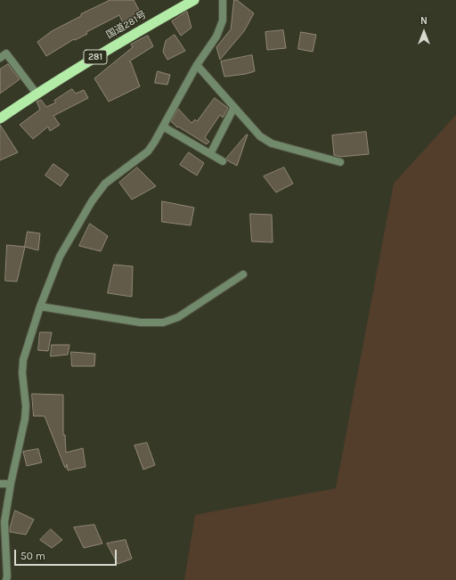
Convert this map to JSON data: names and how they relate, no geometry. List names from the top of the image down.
{
  "streets": {
    "highway": ["国道281号", "281"]
  },
  "scale_bar": "50 m",
  "north": "top"
}
